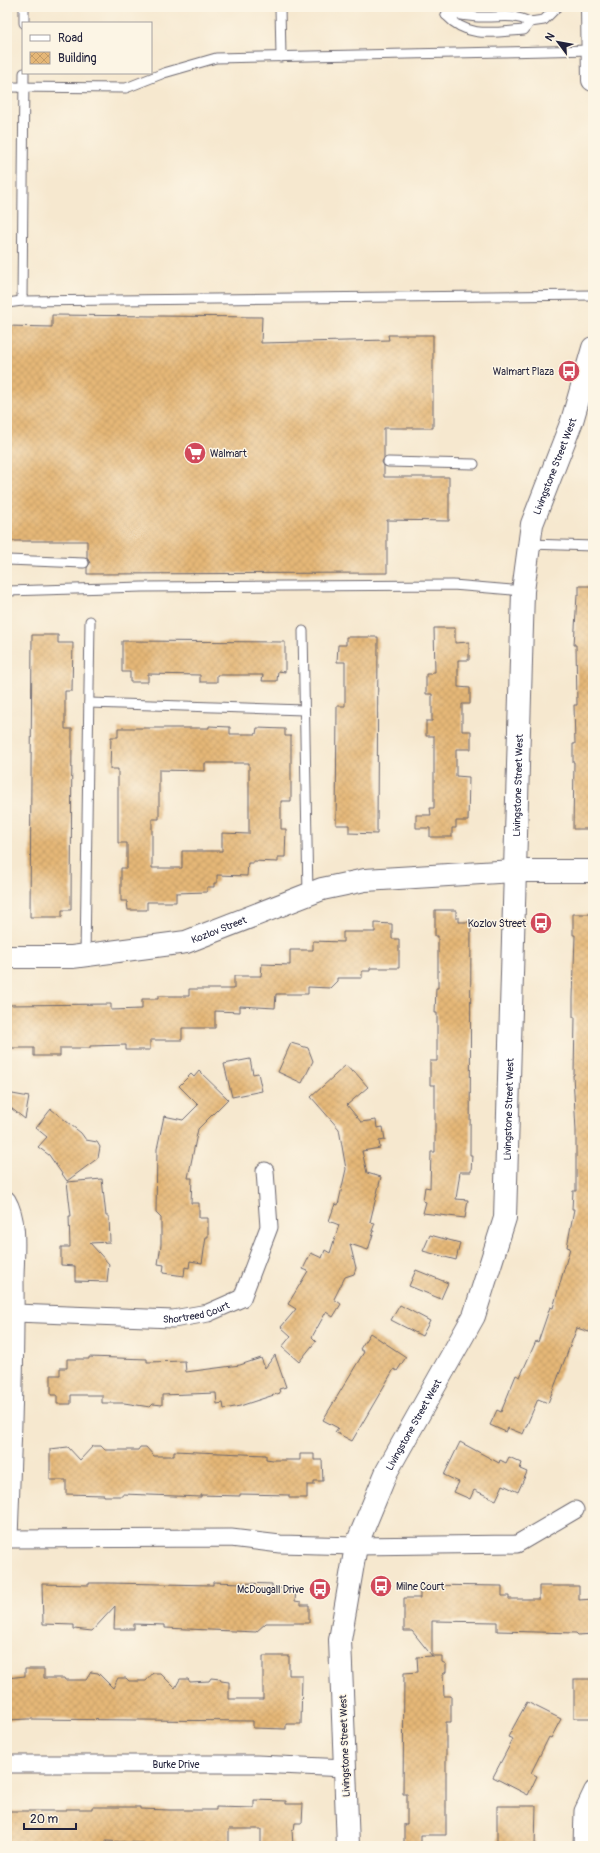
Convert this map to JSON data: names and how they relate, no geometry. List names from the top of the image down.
{
  "streets": {
    "street": [
      "Livingstone Street West",
      "Kozlov Street",
      "Shortreed Court",
      "Burke Drive"
    ]
  },
  "crossings": [
    ["Livingstone Street West", "Kozlov Street"],
    ["Livingstone Street West", "Burke Drive"]
  ],
  "places": {
    "bus stop": [
      "Walmart Plaza",
      "Kozlov Street",
      "Milne Court",
      "McDougall Drive"
    ],
    "supermarket": ["Walmart"]
  },
  "legend": ["Road", "Building"],
  "scale_bar": "20 m",
  "north": "top left"
}
